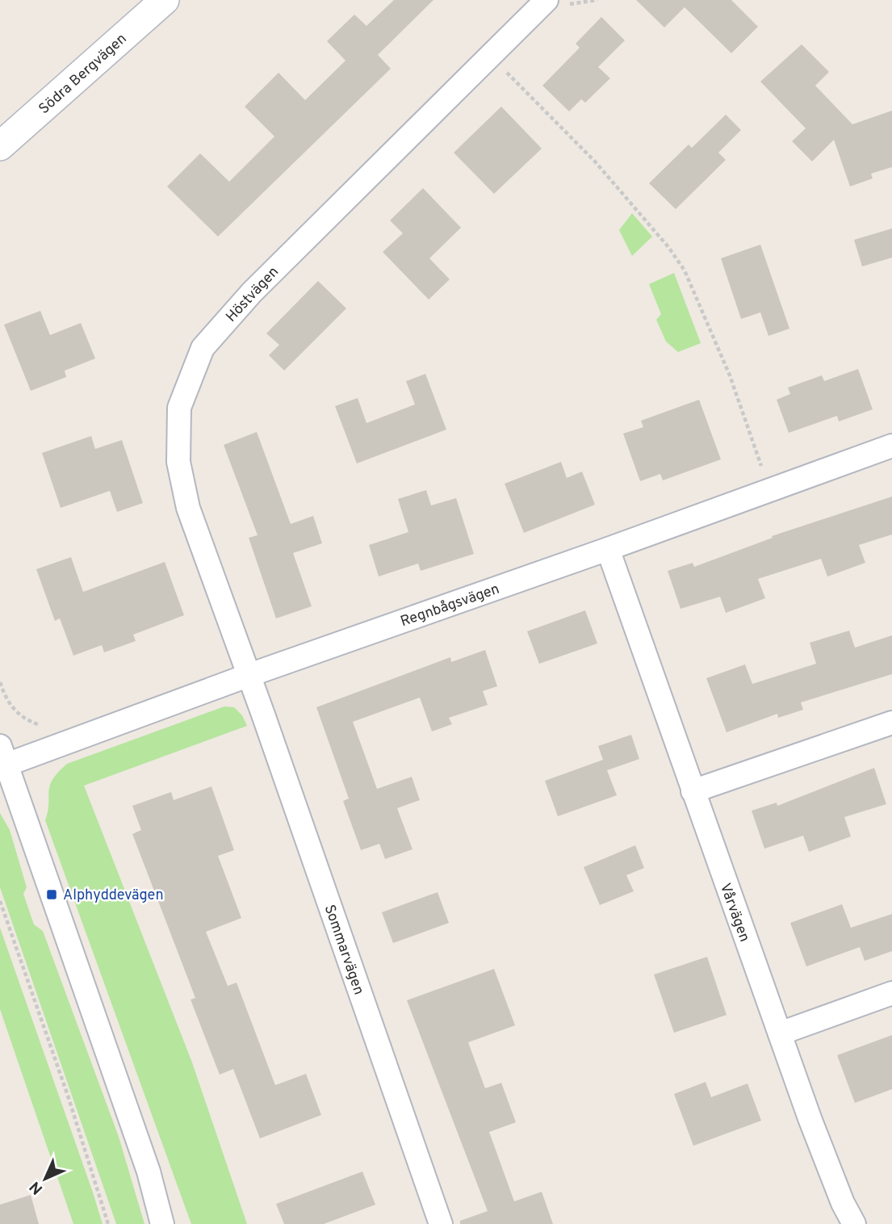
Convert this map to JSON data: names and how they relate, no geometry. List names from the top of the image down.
{
  "streets": {
    "street": [
      "Södra Bergvägen",
      "Höstvägen",
      "Regnbågsvägen",
      "Vårvägen",
      "Sommarvägen"
    ]
  },
  "crossings": [
    ["Höstvägen", "Regnbågsvägen"],
    ["Höstvägen", "Sommarvägen"],
    ["Regnbågsvägen", "Vårvägen"],
    ["Regnbågsvägen", "Sommarvägen"]
  ],
  "places": {
    "transit": ["Alphyddevägen"]
  },
  "north": "bottom left"
}
